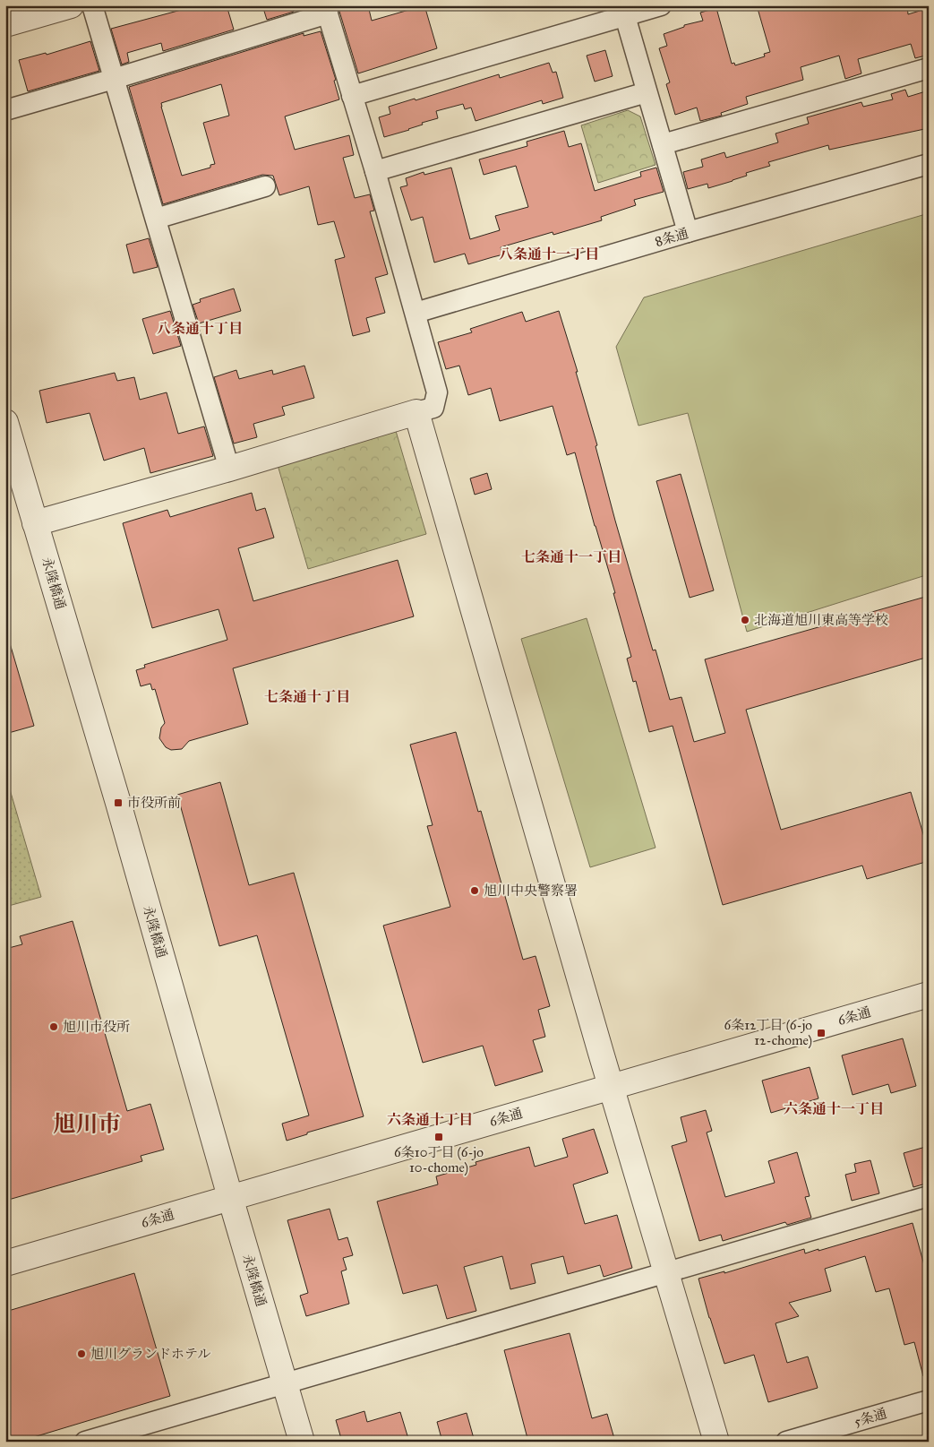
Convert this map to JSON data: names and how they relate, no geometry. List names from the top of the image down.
{
  "streets": {
    "street": [
      "8条通",
      "永隆橋通",
      "6条通",
      "5条通"
    ]
  },
  "crossings": [
    ["永隆橋通", "6条通"]
  ],
  "districts": [
    "八条通十一丁目",
    "八条通十丁目",
    "七条通十一丁目",
    "七条通十丁目",
    "六条通十一丁目",
    "六条通十丁目",
    "旭川市"
  ],
  "places": {
    "other": [
      "北海道旭川東高等学校",
      "旭川中央警察署",
      "旭川市役所",
      "旭川グランドホテル"
    ],
    "transit": ["市役所前", "6条12丁目 (6-jo 12-chome)", "6条10丁目 (6-jo 10-chome)"]
  }
}
